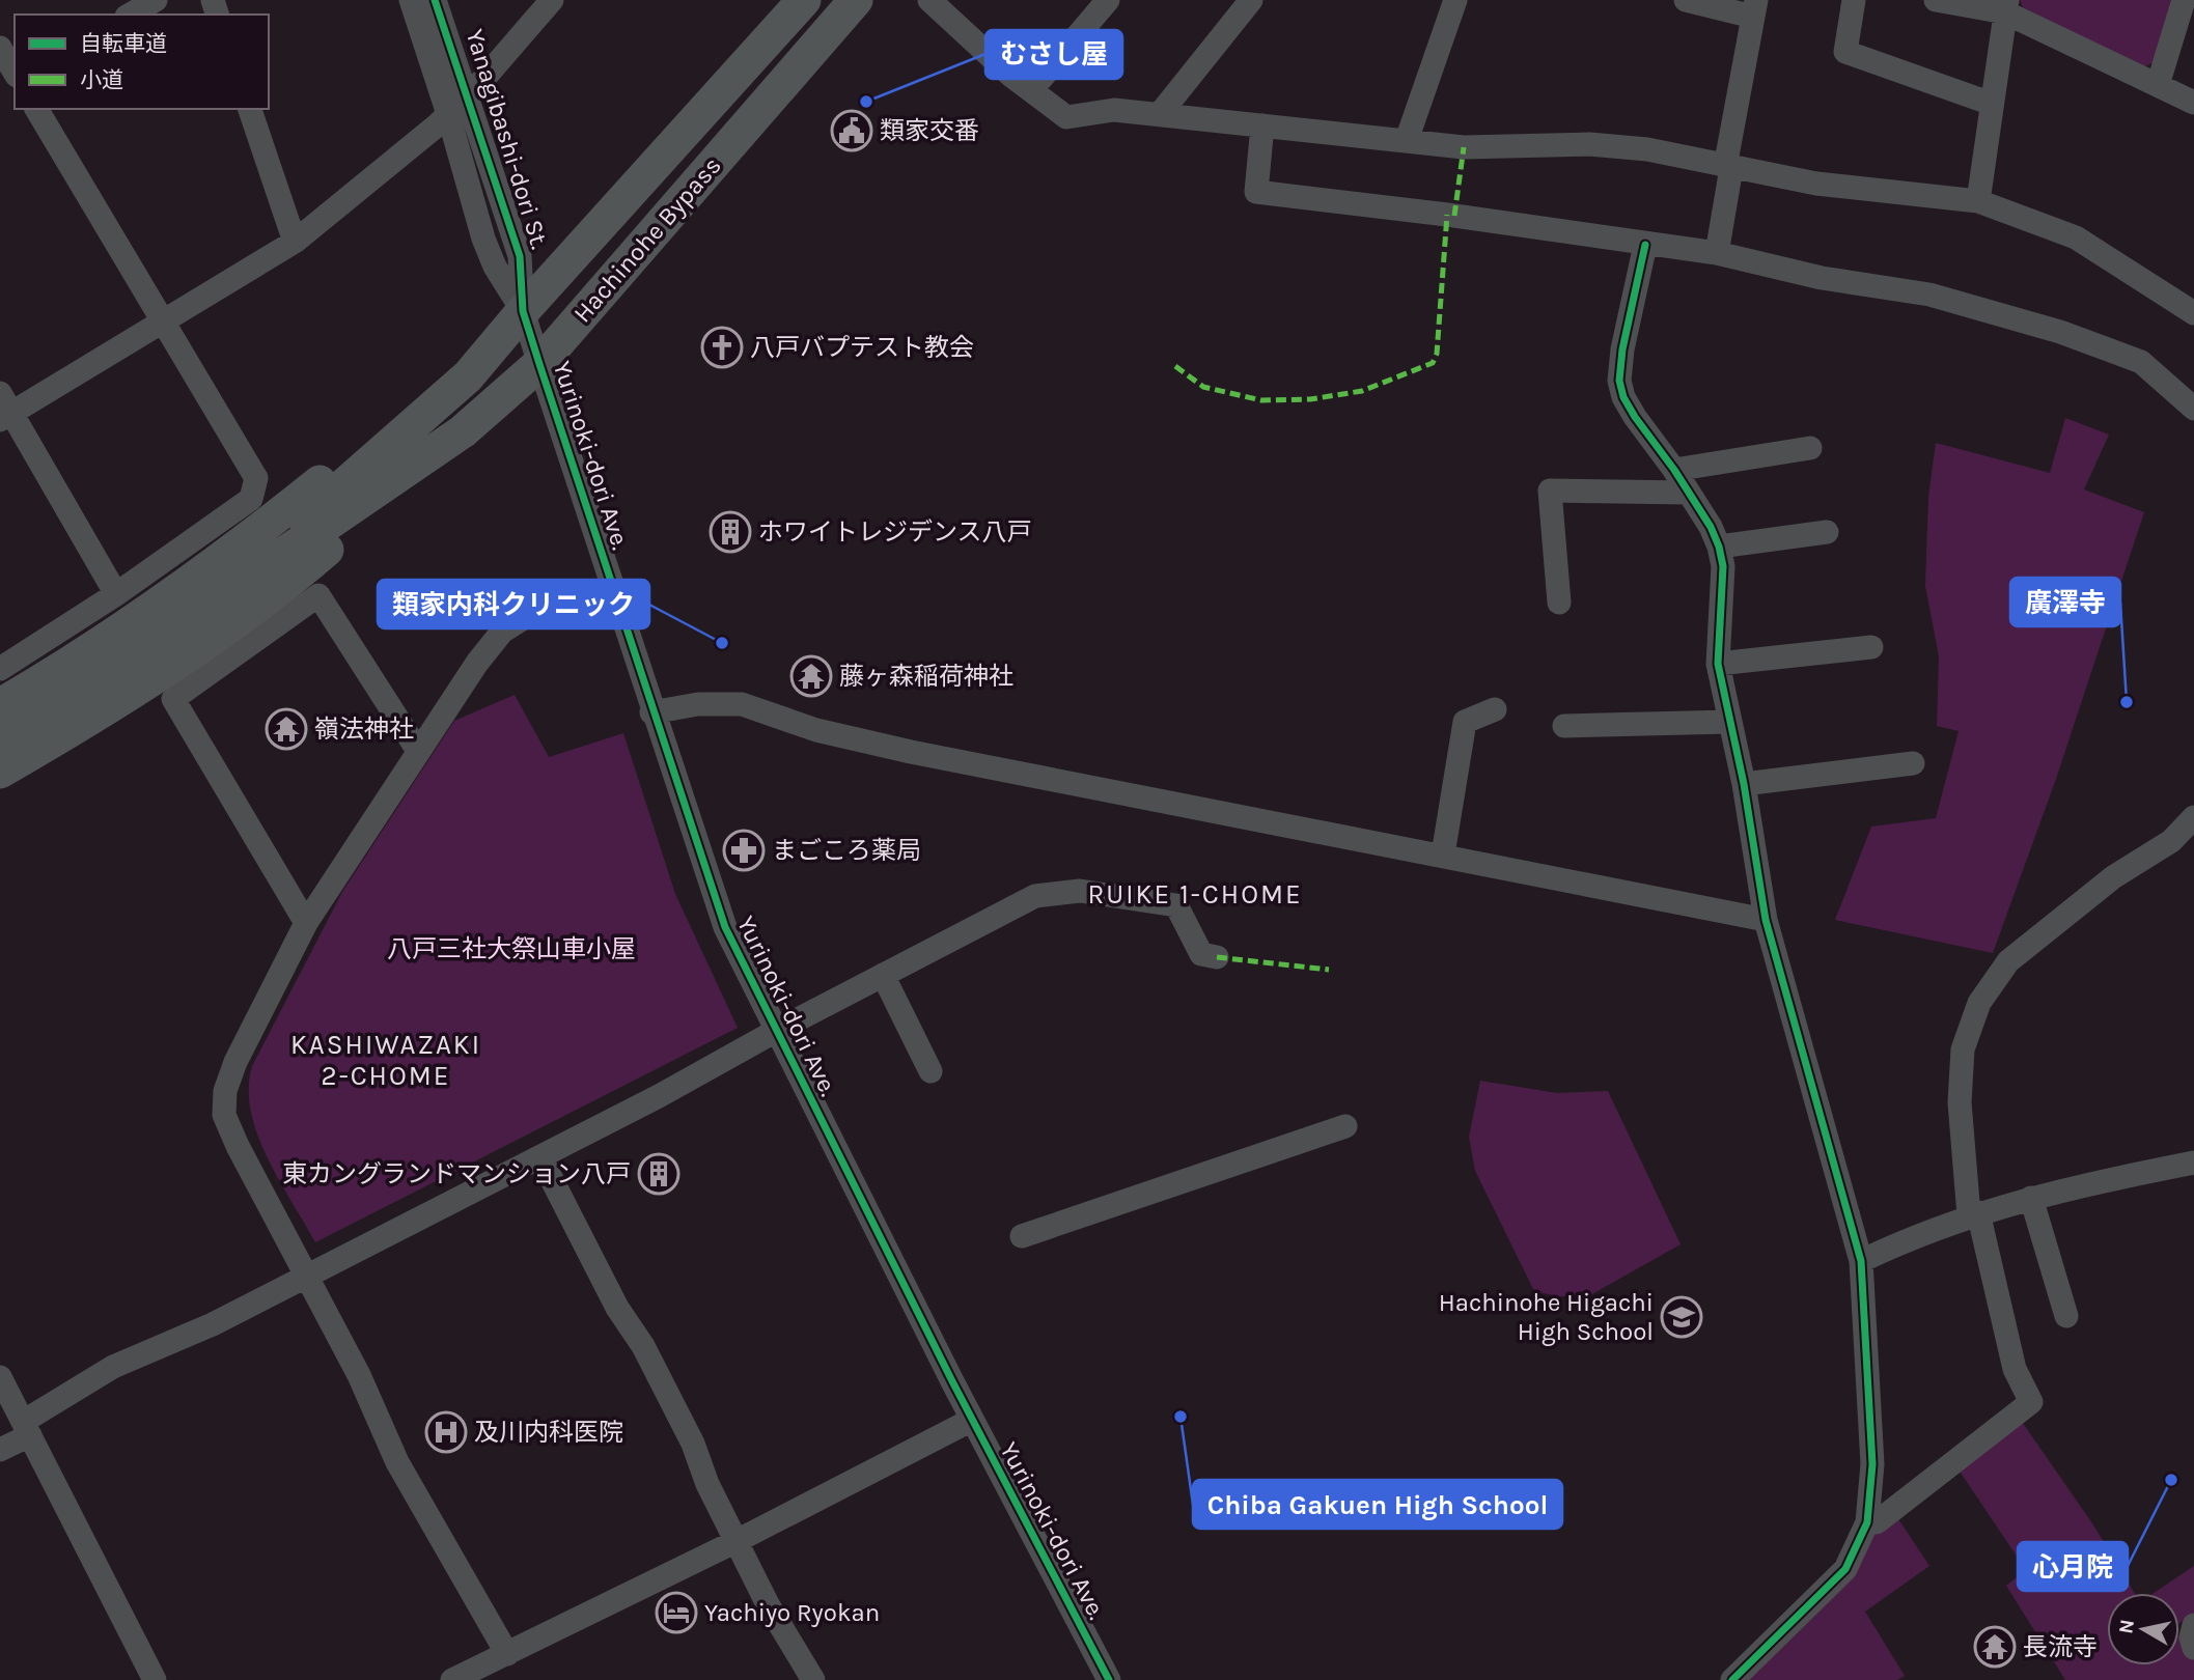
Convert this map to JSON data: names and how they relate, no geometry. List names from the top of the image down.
{
  "streets": {
    "highway": ["Hachinohe Bypass"],
    "street": ["Yanagibashi-dori St.", "Yurinoki-dori Ave."]
  },
  "crossings": [
    ["Yanagibashi-dori St.", "Hachinohe Bypass"],
    ["Yanagibashi-dori St.", "Yurinoki-dori Ave."],
    ["Hachinohe Bypass", "Yurinoki-dori Ave."]
  ],
  "districts": ["RUIKE 1-CHOME", "KASHIWAZAKI 2-CHOME"],
  "parks": ["八戸三社大祭山車小屋"],
  "places": {
    "other": [
      "むさし屋",
      "類家内科クリニック",
      "廣澤寺",
      "Chiba Gakuen High School",
      "心月院"
    ],
    "public building": ["類家交番"],
    "church": ["八戸バプテスト教会"],
    "building": ["ホワイトレジデンス八戸", "東カングランドマンション八戸"],
    "temple": ["藤ヶ森稲荷神社", "嶺法神社", "長流寺"],
    "pharmacy": ["まごころ薬局"],
    "school or university": ["Hachinohe Higachi High School"],
    "hospital": ["及川内科医院"],
    "hotel": ["Yachiyo Ryokan"]
  },
  "legend": ["自転車道", "小道"],
  "north": "left"
}
